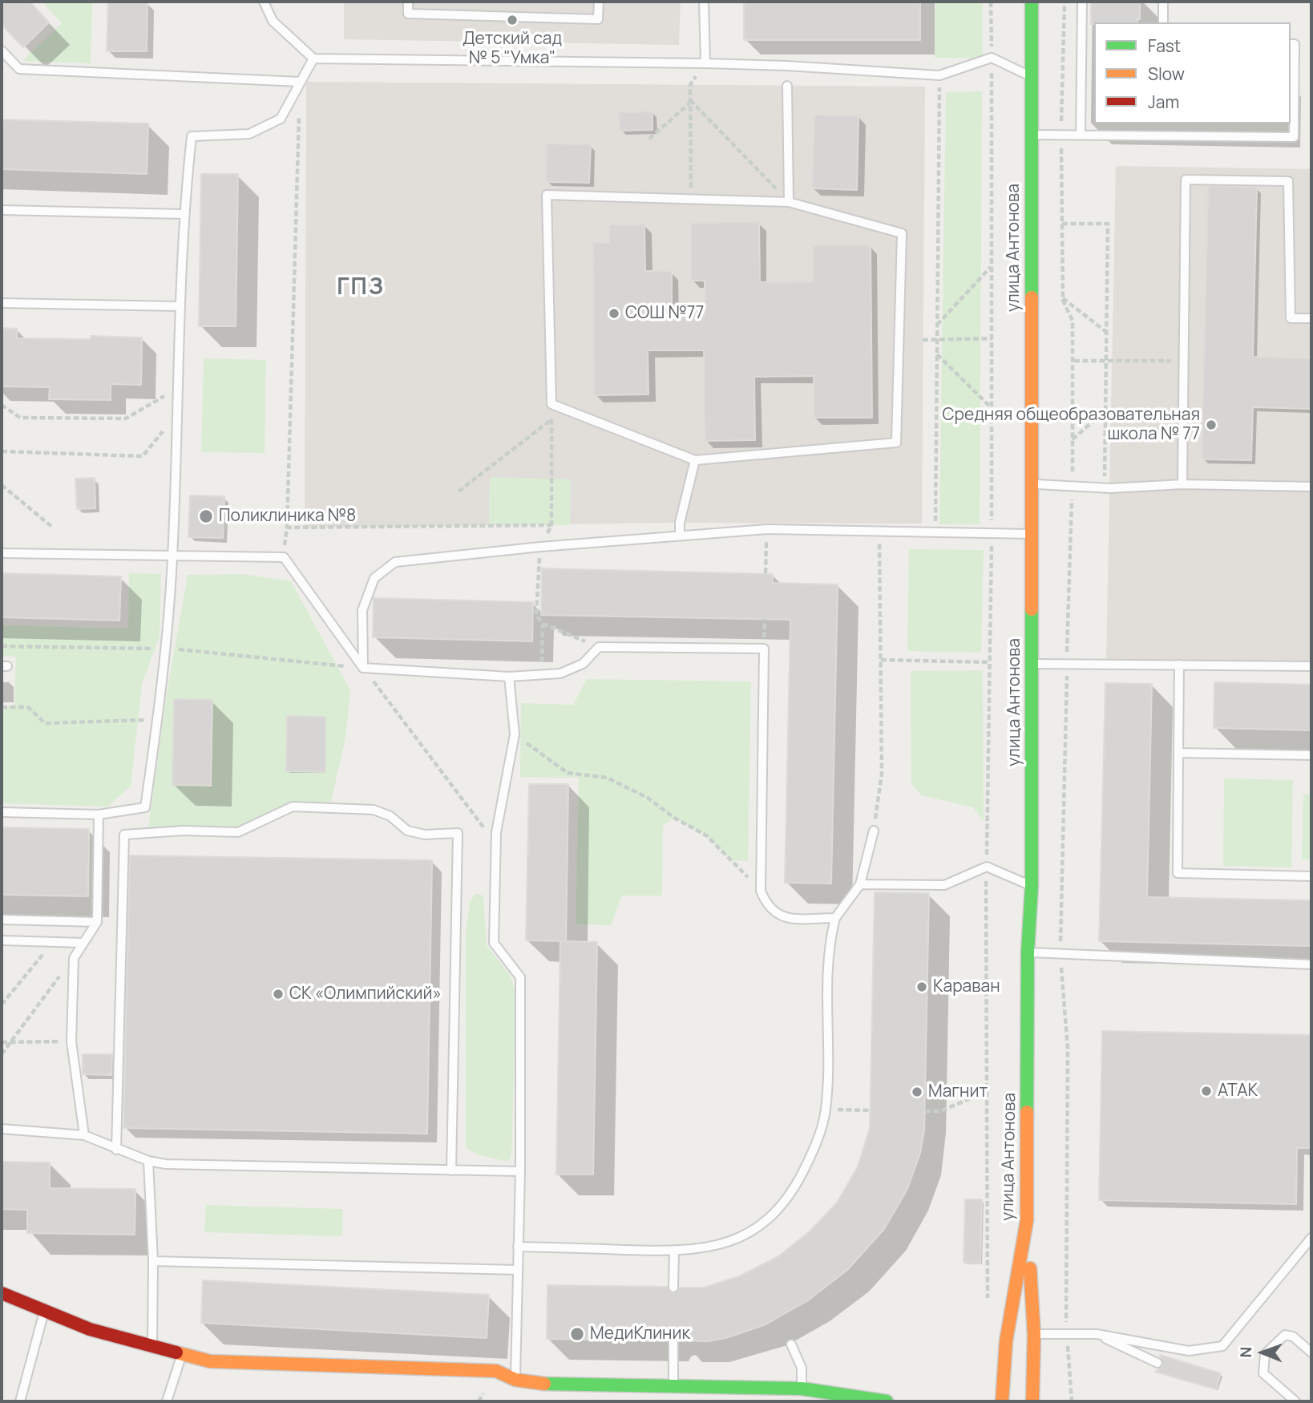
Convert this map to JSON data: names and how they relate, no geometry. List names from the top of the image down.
{
  "streets": {
    "main road": ["улица Антонова"]
  },
  "districts": ["ГПЗ"],
  "places": [
    "Детский сад № 5 \"Умка\"",
    "СОШ №77",
    "Средняя общеобразовательная школа № 77",
    "Поликлиника №8",
    "Караван",
    "СК «Олимпийский»",
    "АТАК",
    "Магнит",
    "МедиКлиник"
  ],
  "legend": ["Fast", "Slow", "Jam"],
  "north": "left"
}
